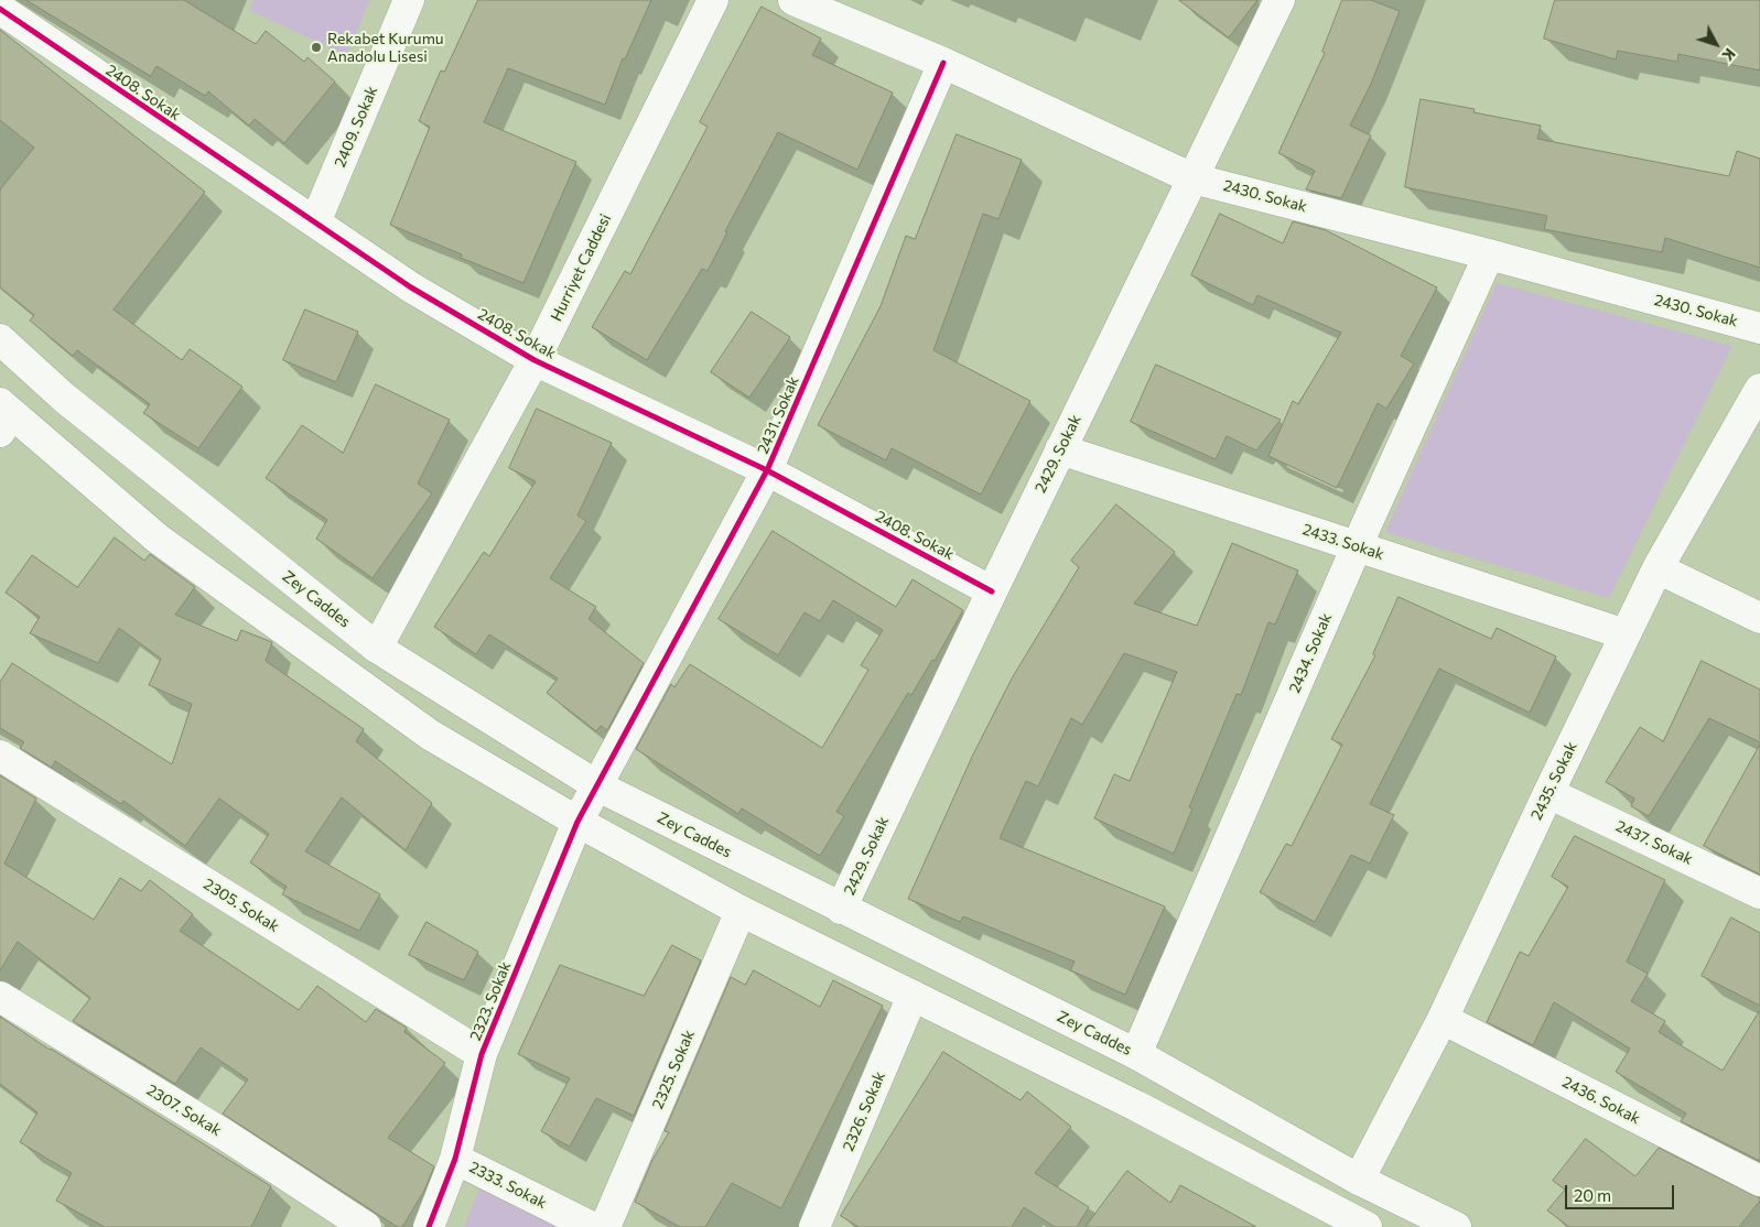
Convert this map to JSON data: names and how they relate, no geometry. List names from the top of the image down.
{
  "streets": {
    "street": [
      "2408. Sokak",
      "2409. Sokak",
      "2430. Sokak",
      "Hurriyet Caddesi",
      "2431. Sokak",
      "2429. Sokak",
      "2433. Sokak",
      "Zey Caddes",
      "2434. Sokak",
      "2435. Sokak",
      "2437. Sokak",
      "2305. Sokak",
      "2323. Sokak",
      "2325. Sokak",
      "2436. Sokak",
      "2307. Sokak",
      "2326. Sokak",
      "2333. Sokak"
    ]
  },
  "crossings": [
    ["2408. Sokak", "2409. Sokak"],
    ["2408. Sokak", "Hurriyet Caddesi"],
    ["2408. Sokak", "2431. Sokak"],
    ["2408. Sokak", "2429. Sokak"],
    ["2430. Sokak", "2431. Sokak"],
    ["2430. Sokak", "2429. Sokak"],
    ["2430. Sokak", "2434. Sokak"],
    ["Hurriyet Caddesi", "Zey Caddes"],
    ["2431. Sokak", "Zey Caddes"],
    ["2431. Sokak", "2323. Sokak"],
    ["2429. Sokak", "2433. Sokak"],
    ["2429. Sokak", "Zey Caddes"],
    ["2433. Sokak", "2434. Sokak"],
    ["2433. Sokak", "2435. Sokak"],
    ["Zey Caddes", "2434. Sokak"],
    ["Zey Caddes", "2435. Sokak"],
    ["2435. Sokak", "2437. Sokak"],
    ["2435. Sokak", "2436. Sokak"],
    ["2305. Sokak", "2323. Sokak"],
    ["2323. Sokak", "2333. Sokak"]
  ],
  "places": ["Rekabet Kurumu Anadolu Lisesi"],
  "scale_bar": "20 m",
  "north": "bottom right"
}
